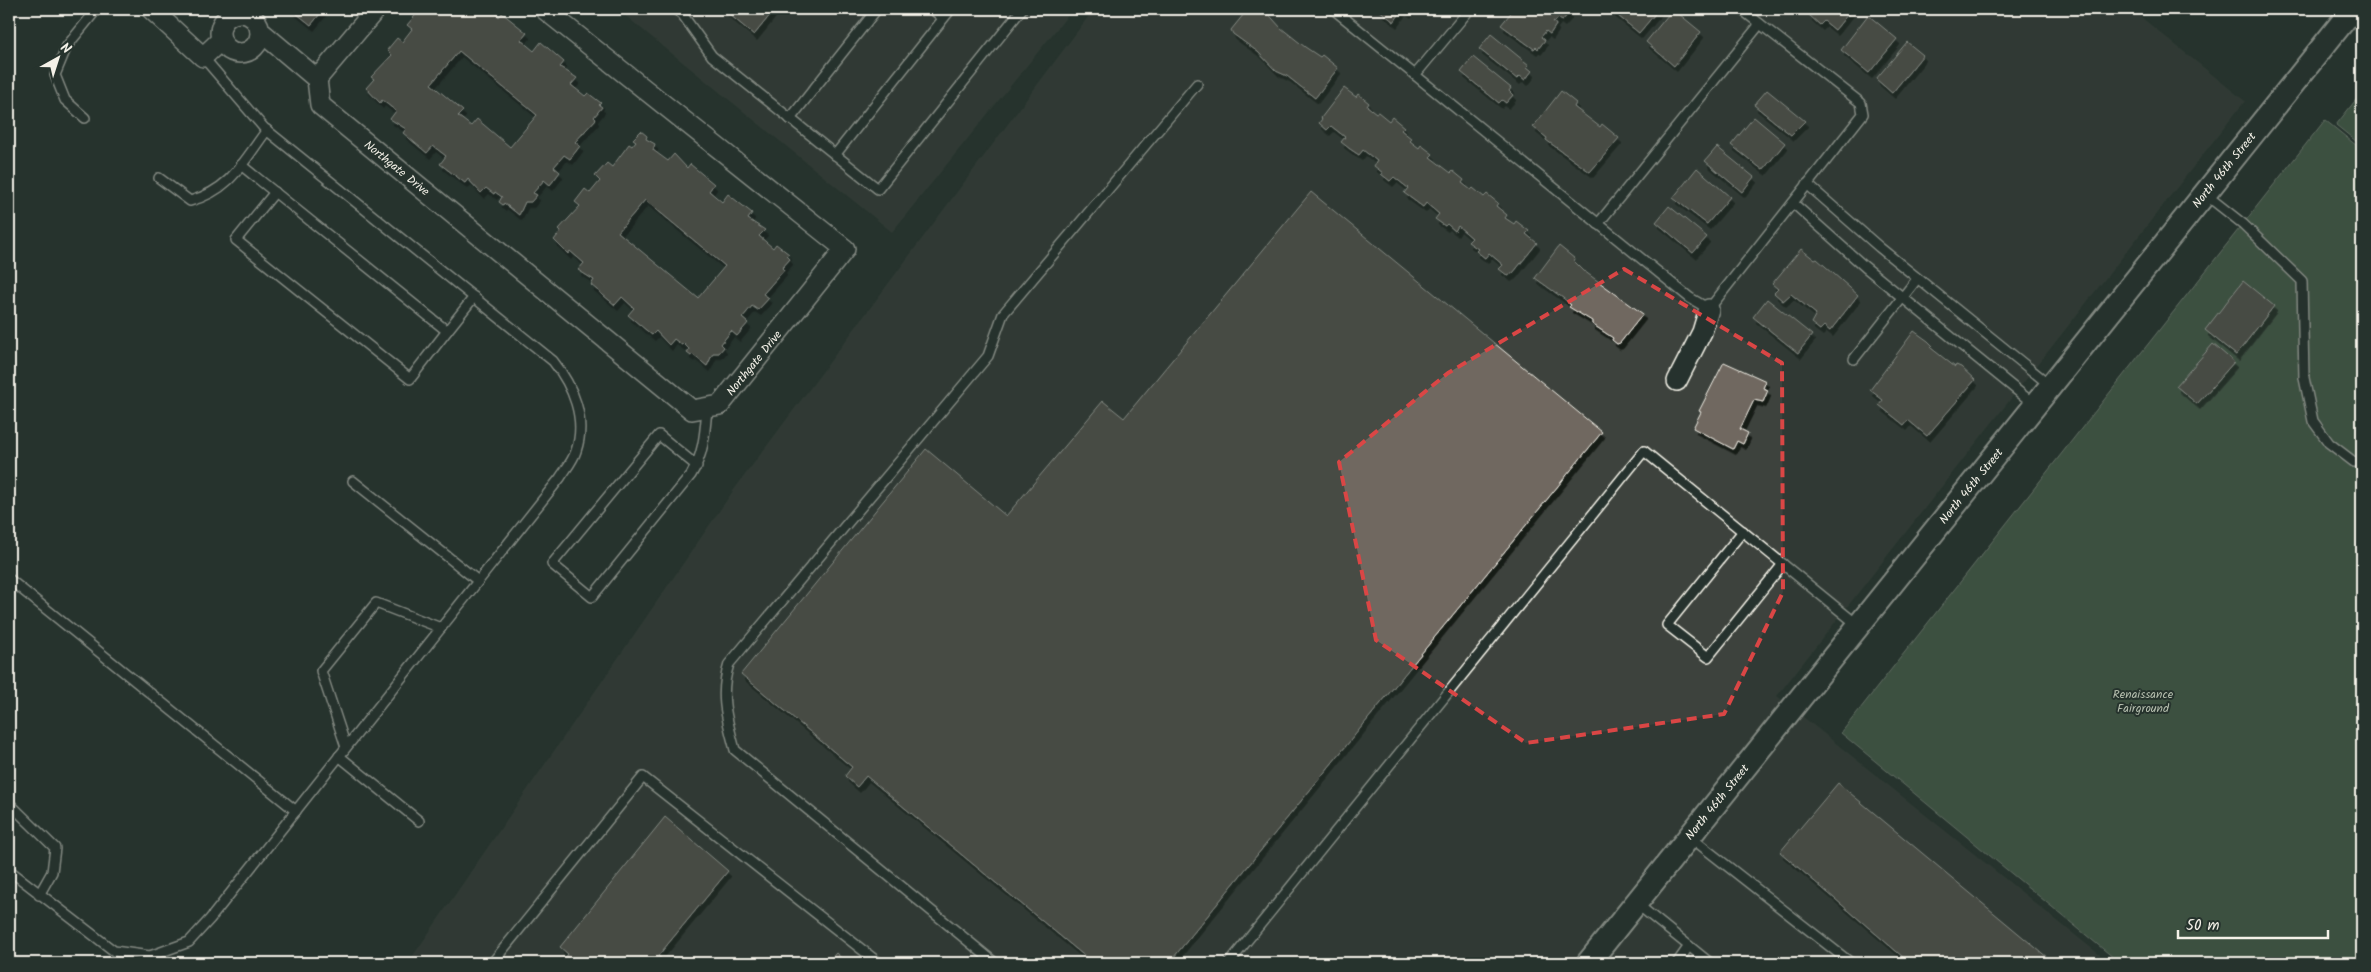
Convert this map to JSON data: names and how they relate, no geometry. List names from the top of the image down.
{
  "streets": {
    "street": ["Northgate Drive", "North 46th Street"]
  },
  "parks": ["Renaissance Fairground"],
  "scale_bar": "50 m",
  "north": "top right"
}
